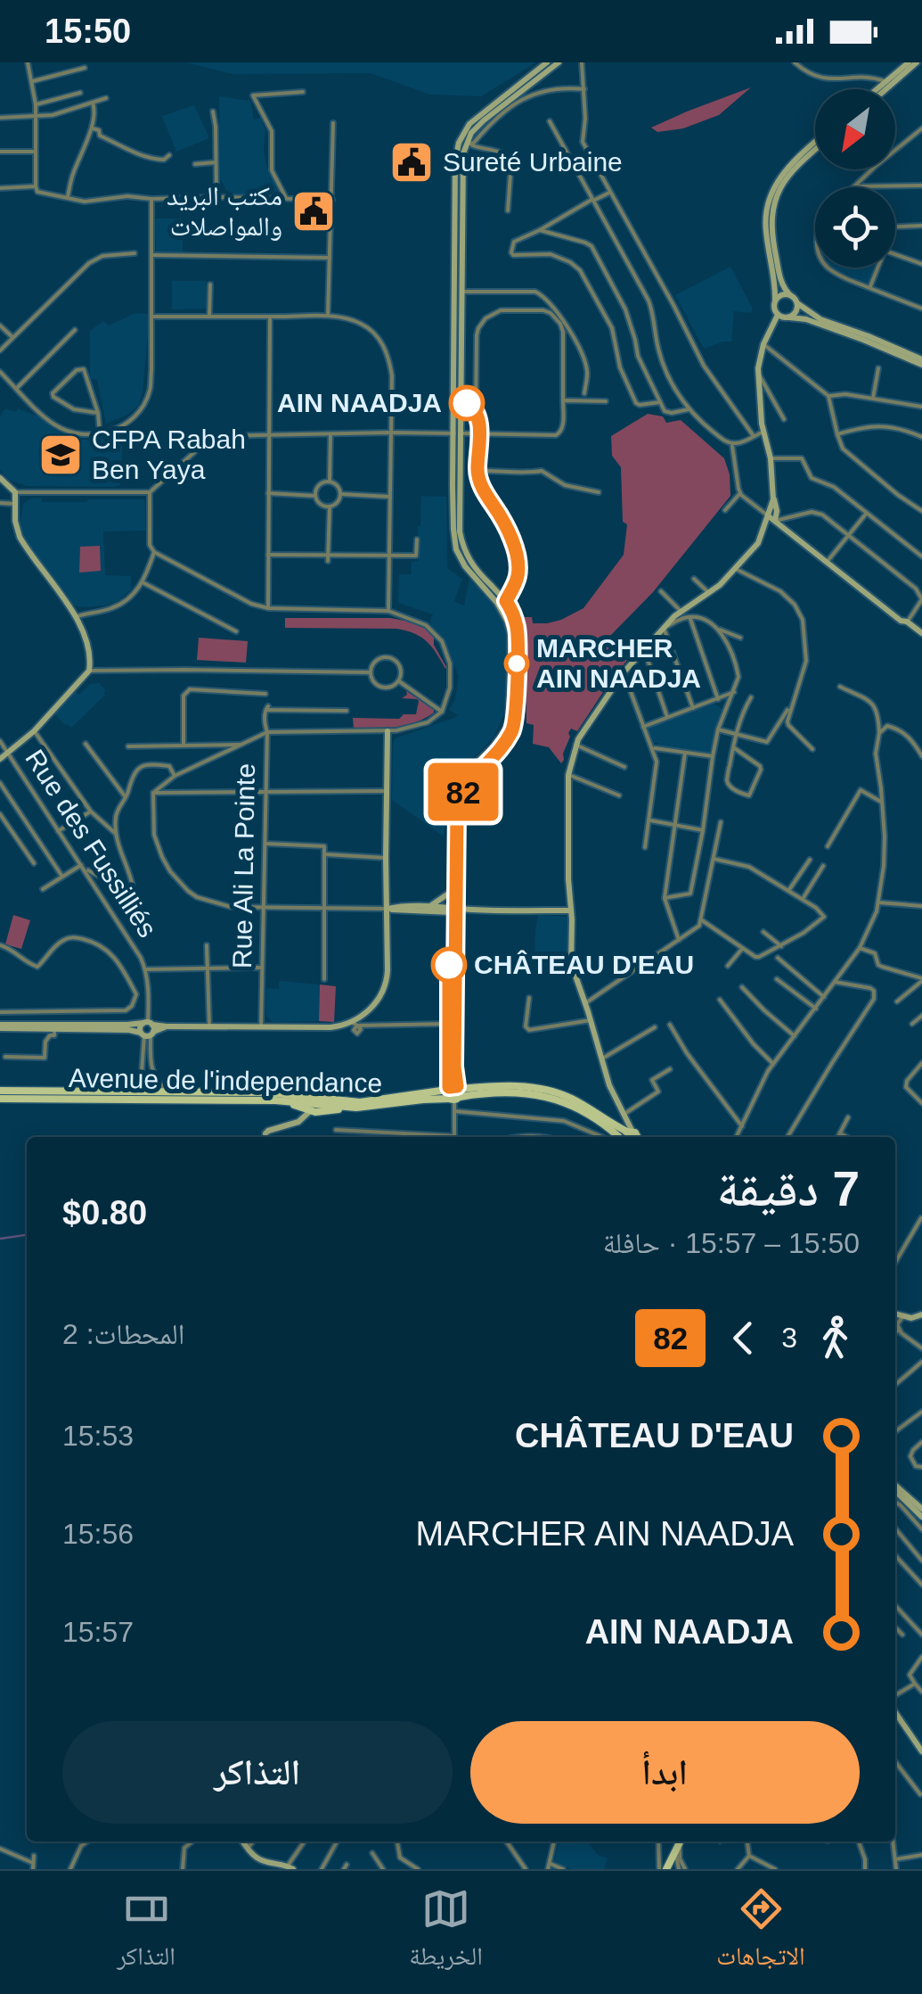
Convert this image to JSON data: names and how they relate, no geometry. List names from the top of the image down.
{
  "streets": {
    "main road": ["Avenue de l'independance"],
    "street": ["Rue des Fussilliés", "Rue Ali La Pointe"]
  },
  "places": {
    "public building": ["Sureté Urbaine", "مكتب البريد والمواصلات"],
    "other": ["AIN NAADJA", "MARCHER AIN NAADJA", "CHÂTEAU D'EAU"],
    "school or university": ["CFPA Rabah Ben Yaya"]
  },
  "lines": ["bus line 82"],
  "north": "bottom left",
  "page": {
    "status": "15:50",
    "on_map": "82",
    "heading": ["7 دقيقة", "15:50 – 15:57 · حافلة", "$0.80"],
    "legs": ["3", "82", "المحطات: 2"],
    "list": [
      {
        "name": "CHÂTEAU D'EAU",
        "value": "15:53"
      },
      {
        "name": "MARCHER AIN NAADJA",
        "value": "15:56"
      },
      {
        "name": "AIN NAADJA",
        "value": "15:57"
      }
    ],
    "buttons": ["ابدأ", "التذاكر"],
    "tabs": ["الاتجاهات", "الخريطة", "التذاكر"]
  }
}
